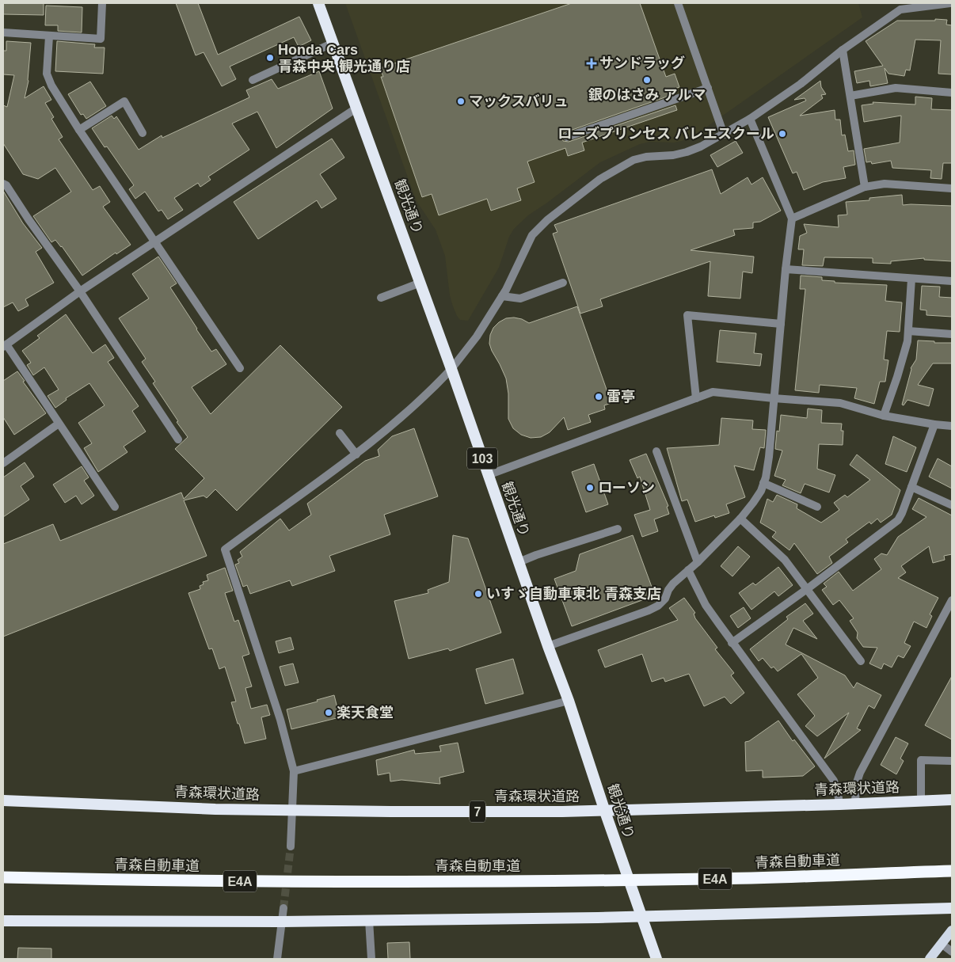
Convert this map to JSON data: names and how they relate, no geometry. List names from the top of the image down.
{
  "streets": {
    "highway": [
      "観光通り",
      "103",
      "青森環状道路",
      "7",
      "青森自動車道",
      "E4A"
    ]
  },
  "crossings": [
    ["観光通り", "青森環状道路"]
  ],
  "places": {
    "other": [
      "Honda Cars 青森中央 観光通り店",
      "銀のはさみ アルマ",
      "マックスバリュ",
      "ローズプリンセス バレエスクール",
      "雷亭",
      "ローソン",
      "いすゞ自動車東北 青森支店",
      "楽天食堂"
    ],
    "health": ["サンドラッグ"]
  }
}
